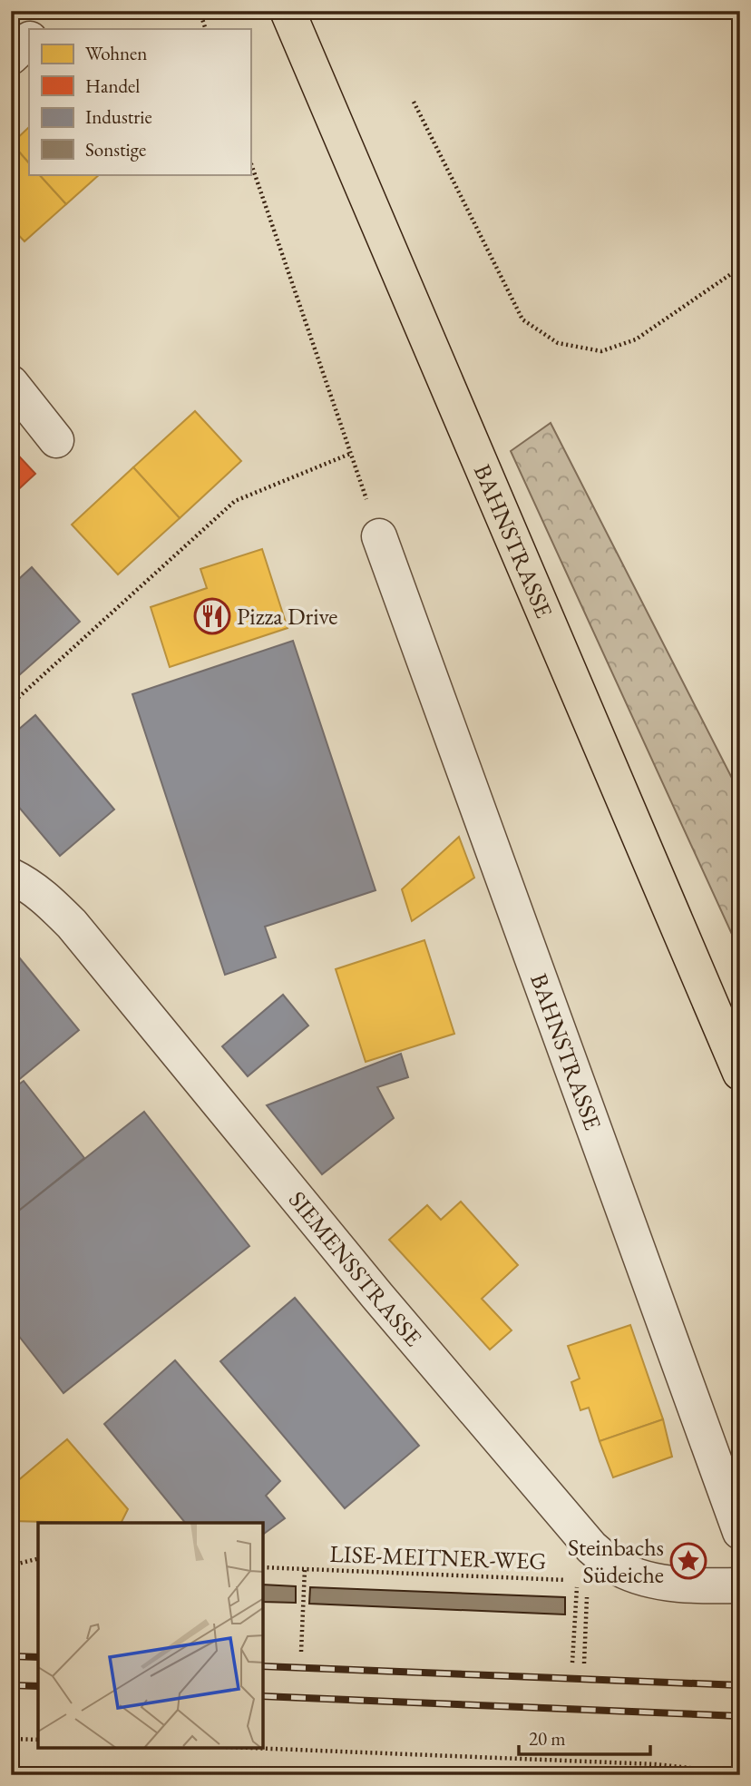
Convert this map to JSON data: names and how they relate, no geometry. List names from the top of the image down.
{
  "streets": {
    "main road": ["BAHNSTRASSE"],
    "street": ["SIEMENSSTRASSE"],
    "path": ["LISE-MEITNER-WEG"]
  },
  "places": {
    "restaurant": ["Pizza Drive"],
    "place": ["Steinbachs Südeiche"]
  },
  "legend": [
    "Wohnen",
    "Handel",
    "Industrie",
    "Sonstige"
  ],
  "scale_bar": "20 m"
}
